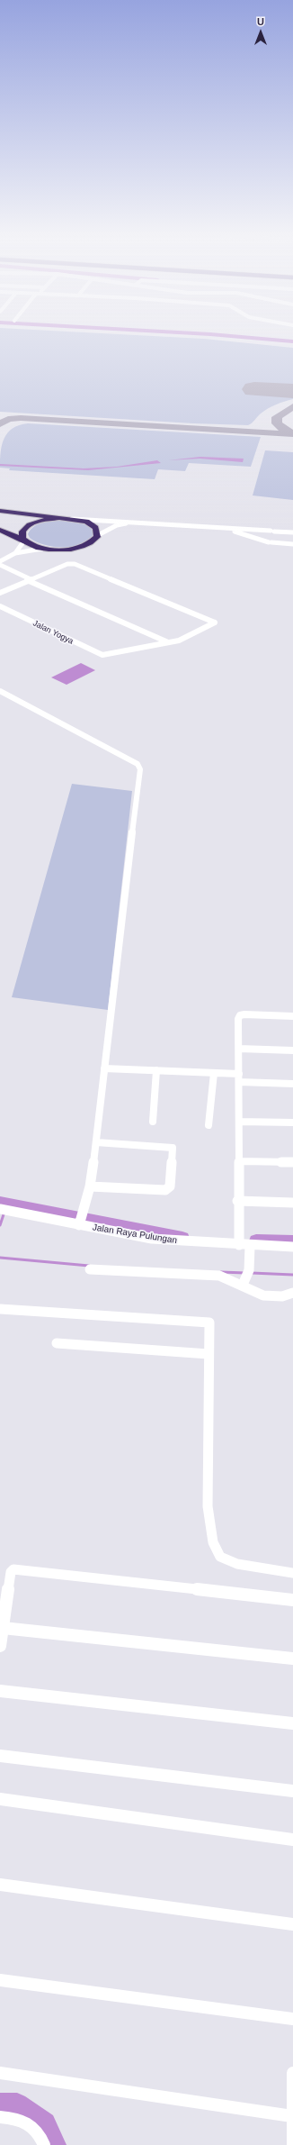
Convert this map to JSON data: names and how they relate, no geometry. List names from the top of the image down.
{
  "streets": {
    "street": ["Jalan Yogya", "Jalan Raya Pulungan"]
  },
  "north": "top"
}
